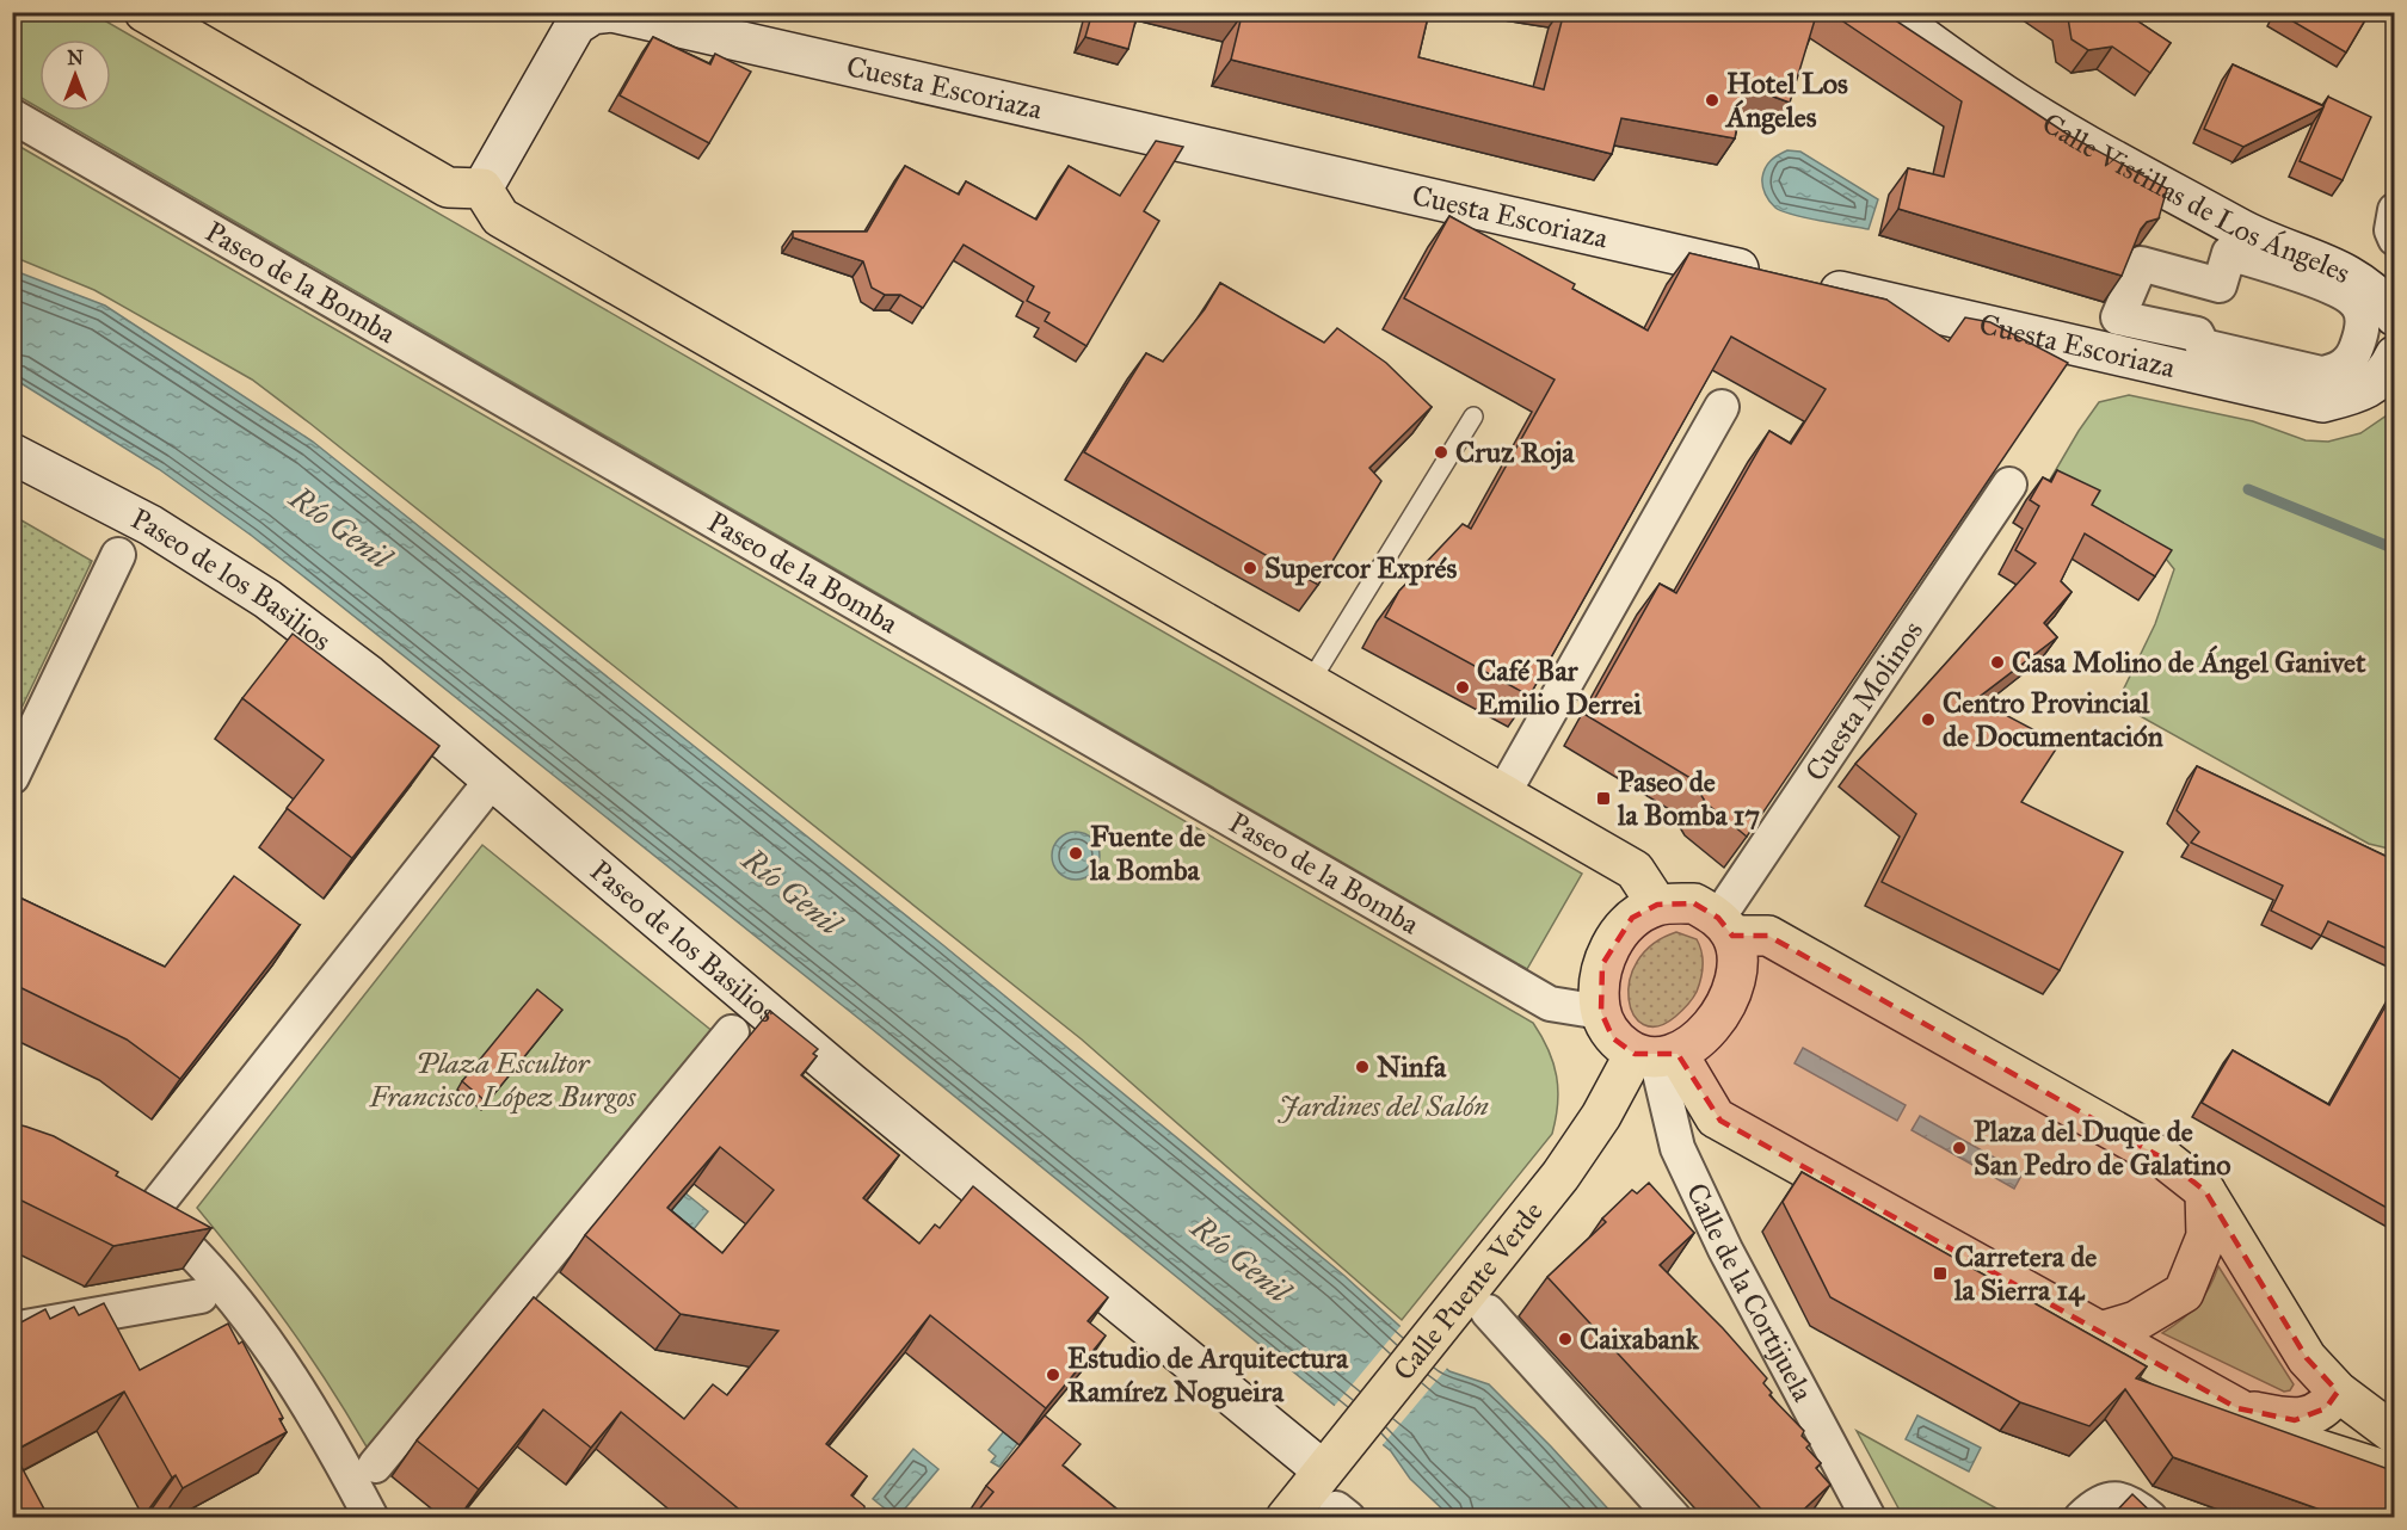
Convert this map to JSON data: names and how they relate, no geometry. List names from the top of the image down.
{
  "streets": {
    "main road": [
      "Cuesta Escoriaza",
      "Calle Vistillas de Los Ángeles",
      "Paseo de los Basilios",
      "Calle Puente Verde"
    ],
    "street": ["Paseo de la Bomba", "Cuesta Molinos", "Calle de la Cortijuela"]
  },
  "crossings": [
    ["Paseo de la Bomba", "Cuesta Molinos"],
    ["Paseo de la Bomba", "Calle Puente Verde"],
    ["Paseo de la Bomba", "Calle de la Cortijuela"],
    ["Paseo de los Basilios", "Calle Puente Verde"],
    ["Cuesta Molinos", "Calle Puente Verde"],
    ["Cuesta Molinos", "Calle de la Cortijuela"],
    ["Calle Puente Verde", "Calle de la Cortijuela"]
  ],
  "water": ["Río Genil"],
  "parks": ["Plaza Escultor Francisco López Burgos", "Jardines del Salón"],
  "places": {
    "other": [
      "Hotel Los Ángeles",
      "Cruz Roja",
      "Supercor Exprés",
      "Casa Molino de Ángel Ganivet",
      "Café Bar Emilio Derrei",
      "Centro Provincial de Documentación",
      "Fuente de la Bomba",
      "Ninfa",
      "Plaza del Duque de San Pedro de Galatino",
      "Caixabank",
      "Estudio de Arquitectura Ramírez Nogueira"
    ],
    "transit": ["Paseo de la Bomba 17", "Carretera de la Sierra 14"]
  },
  "north": "top"
}
